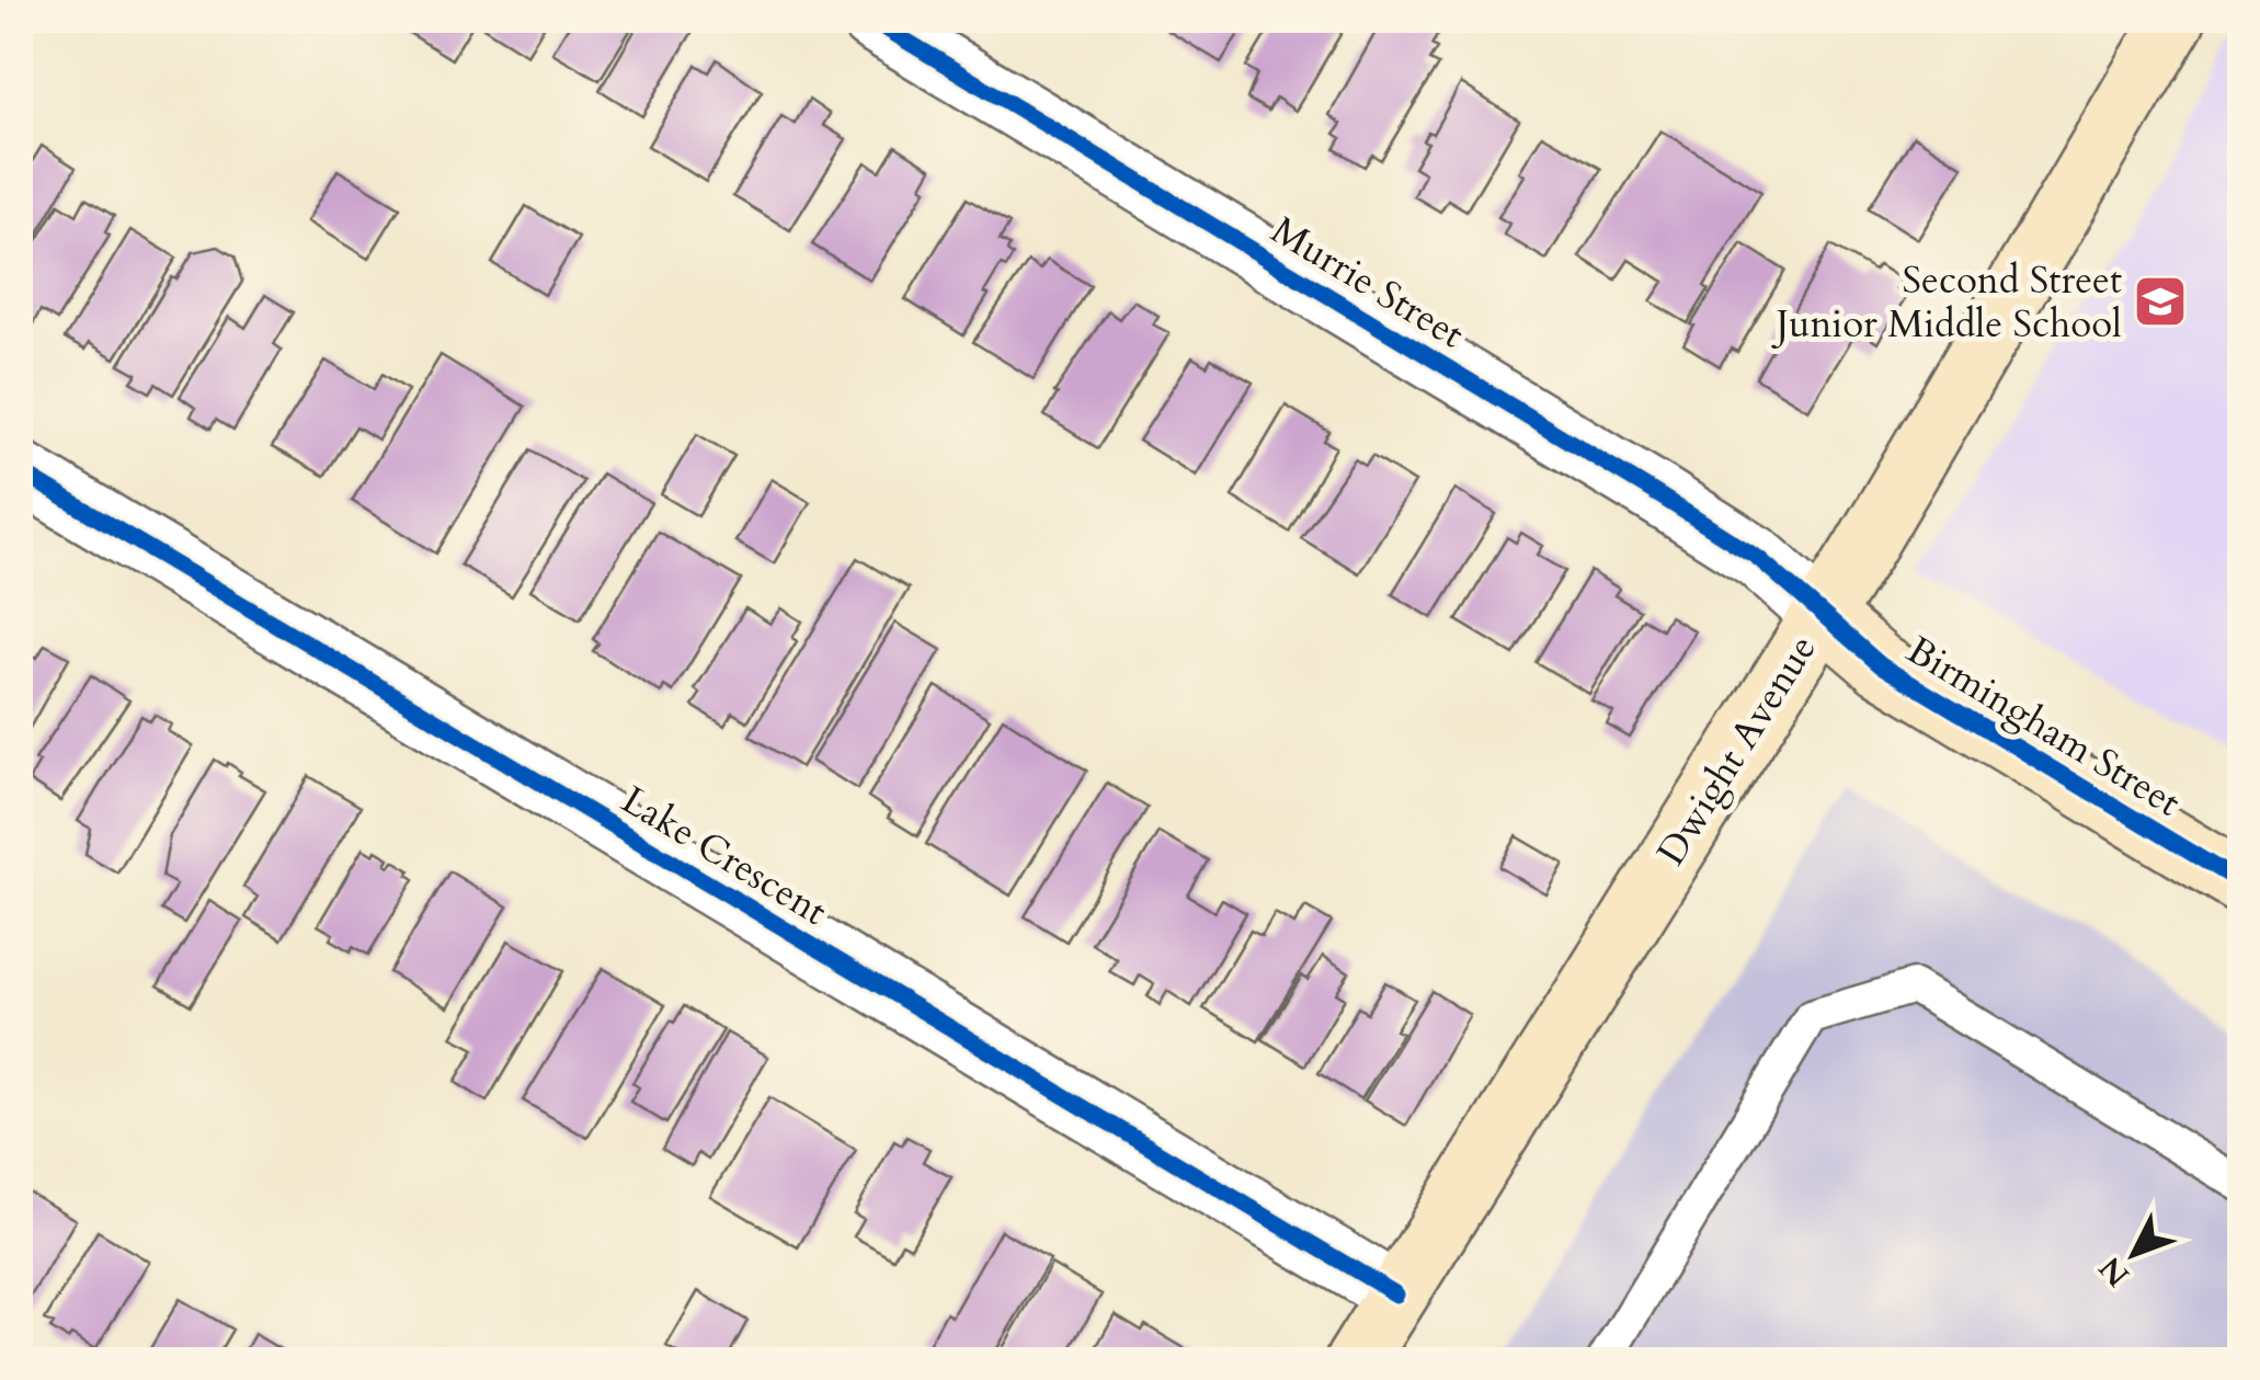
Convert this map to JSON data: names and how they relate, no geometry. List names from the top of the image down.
{
  "streets": {
    "street": [
      "Murrie Street",
      "Birmingham Street",
      "Dwight Avenue",
      "Lake Crescent"
    ]
  },
  "crossings": [
    ["Murrie Street", "Birmingham Street"],
    ["Murrie Street", "Dwight Avenue"],
    ["Birmingham Street", "Dwight Avenue"],
    ["Dwight Avenue", "Lake Crescent"]
  ],
  "places": {
    "school or university": ["Second Street Junior Middle School"]
  },
  "north": "bottom left"
}
